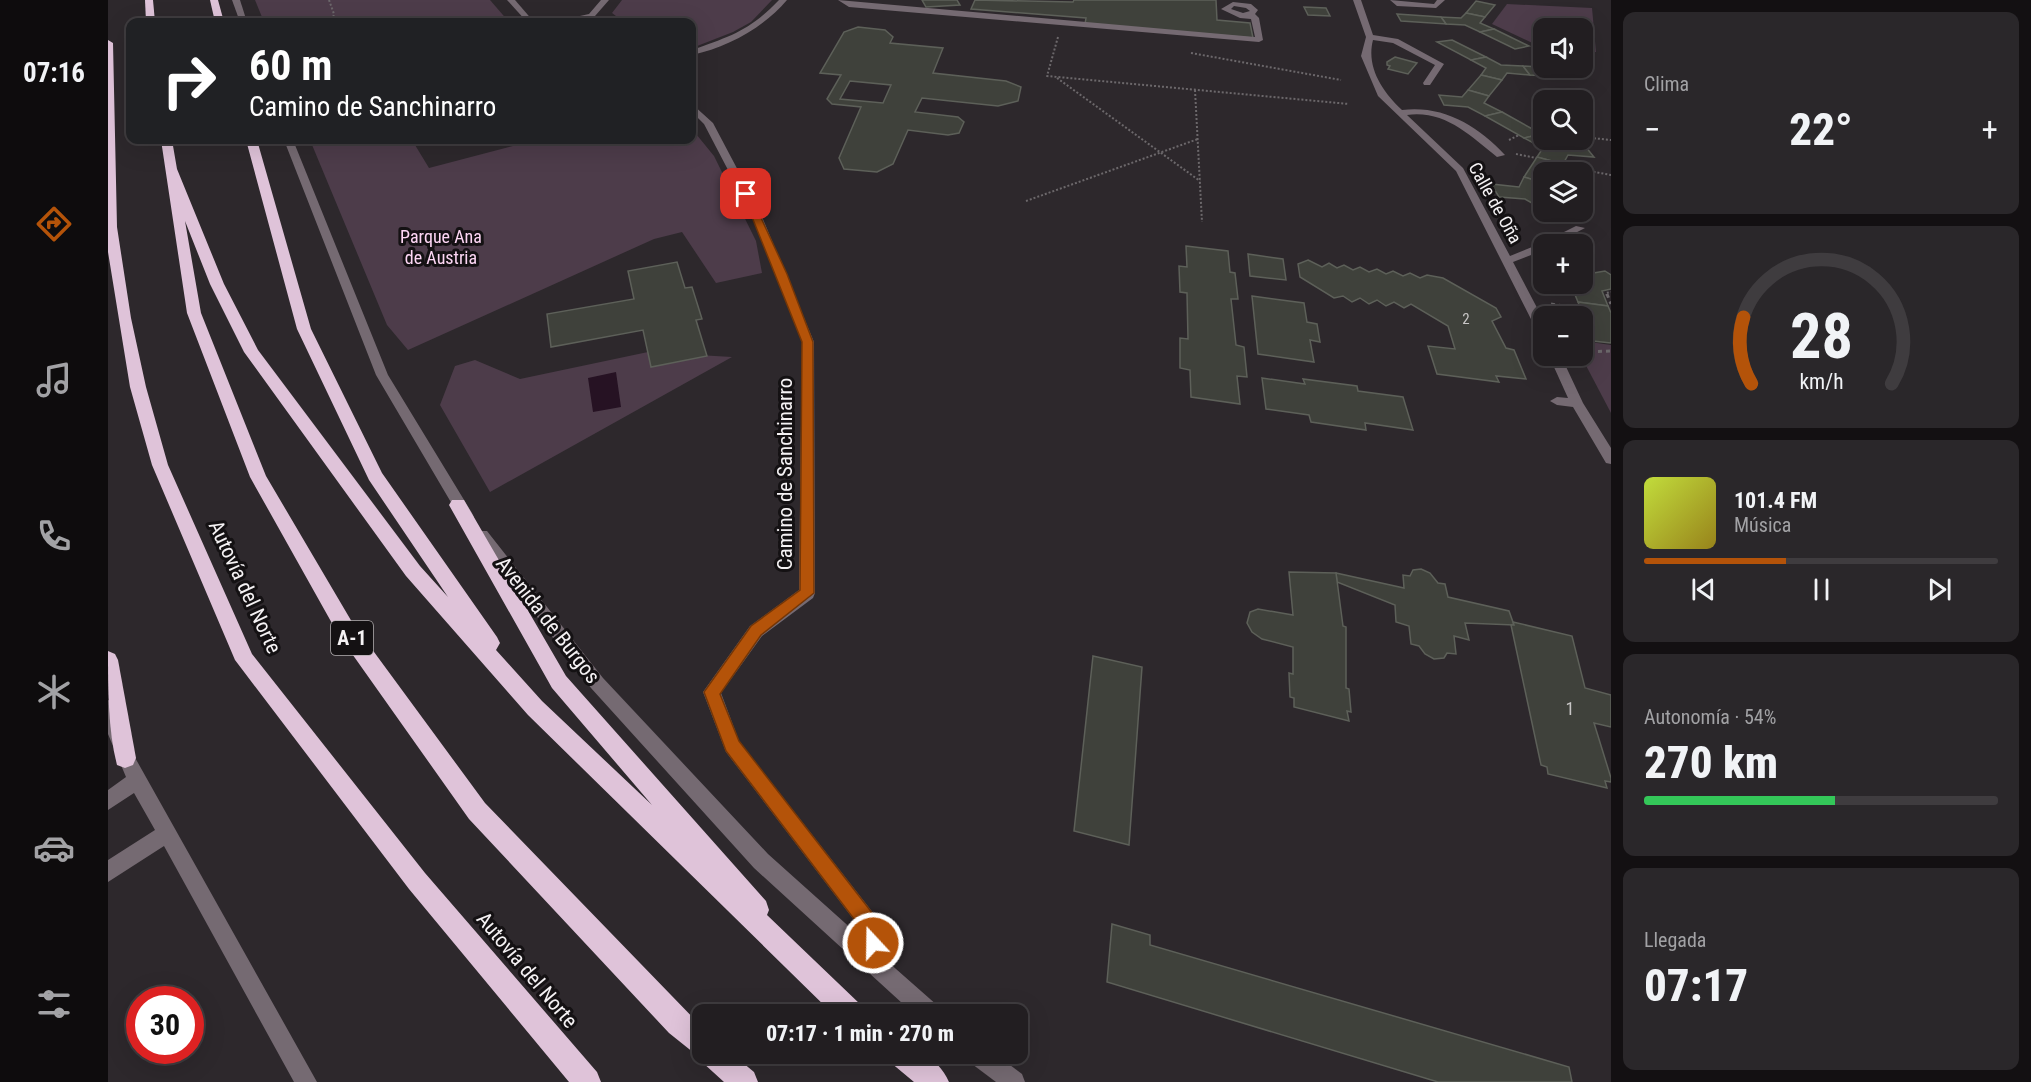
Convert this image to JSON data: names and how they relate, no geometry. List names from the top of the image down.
{
  "streets": {
    "highway": ["Autovía del Norte", "A-1"],
    "street": ["Calle de Oña", "Camino de Sanchinarro", "Avenida de Burgos"]
  },
  "crossings": [
    ["Camino de Sanchinarro", "Avenida de Burgos"]
  ],
  "parks": ["Parque Ana de Austria"],
  "house_numbers": ["2", "1"],
  "page": {
    "tabs": "07:16",
    "tile": [
      "Clima",
      ["Autonomía · 54%", "270 km"],
      ["Llegada", "07:17"]
    ],
    "map_buttons": ["+", "−"],
    "turn": ["60 m", "Camino de Sanchinarro"],
    "heat": ["−", "22°", "+"],
    "song": ["101.4 FM", "Música"],
    "limit": "30",
    "trip": "07:17 · 1 min · 270 m",
    "gauge": ["28", "km/h"]
  }
}
